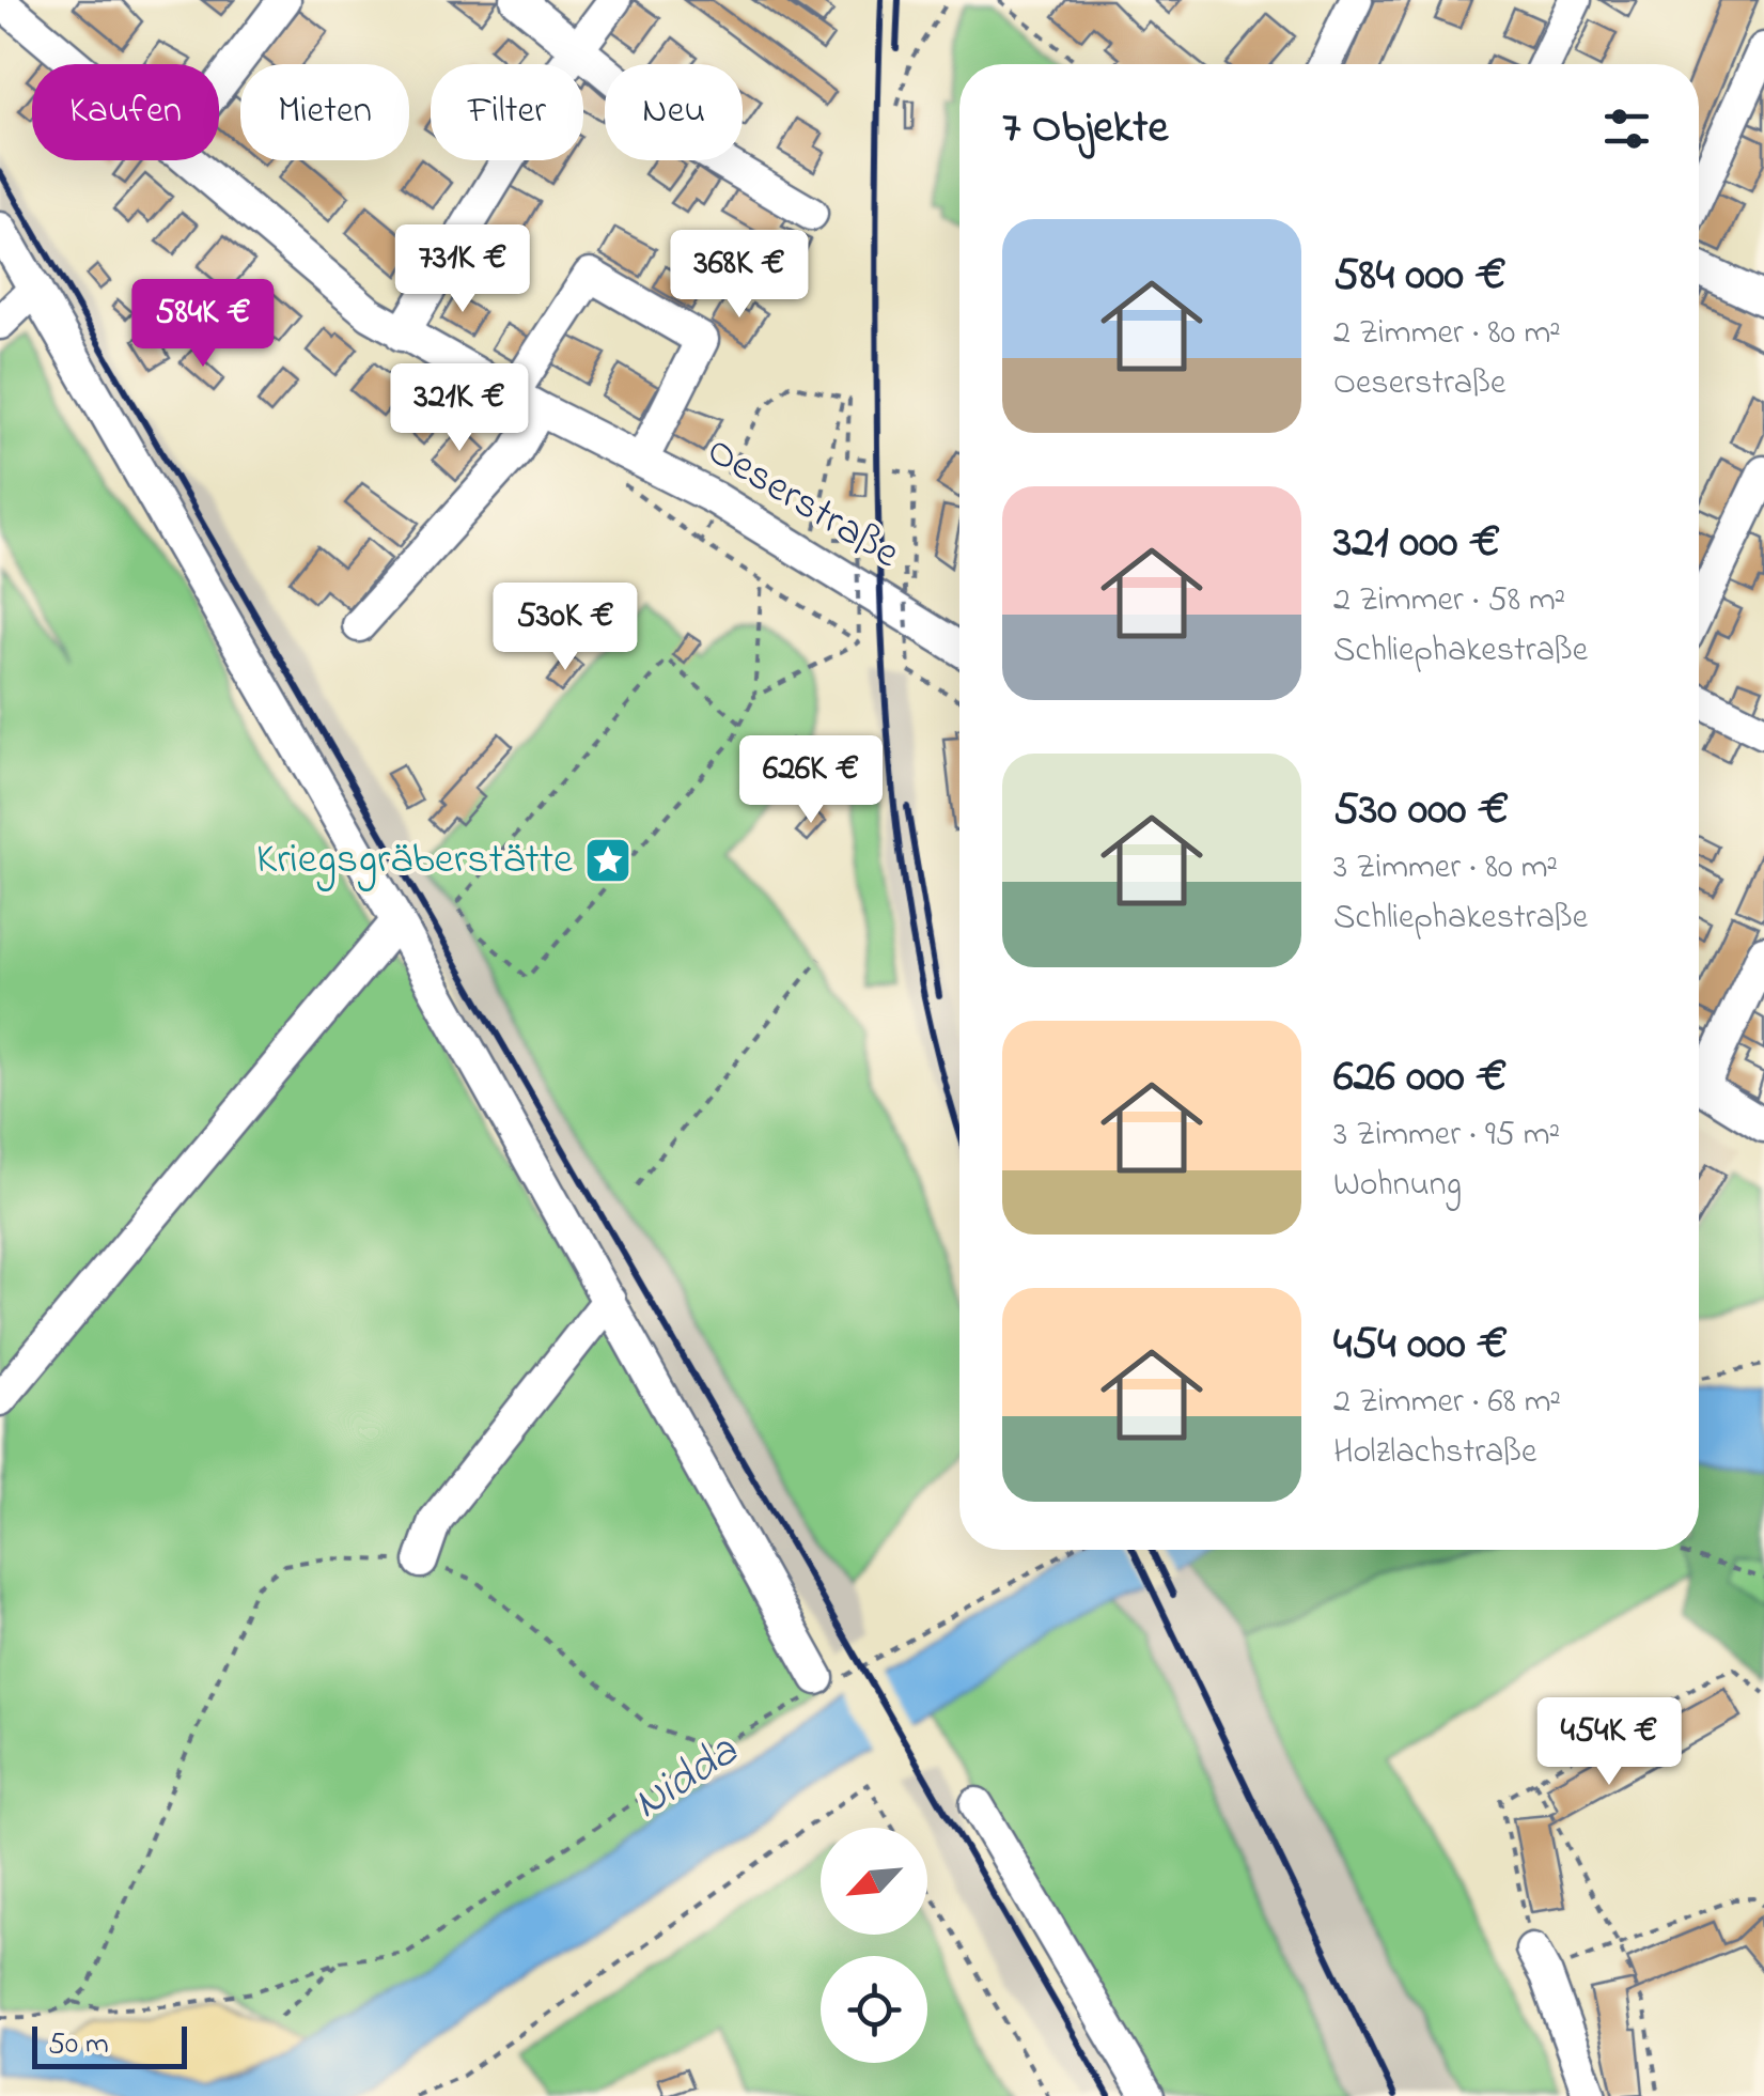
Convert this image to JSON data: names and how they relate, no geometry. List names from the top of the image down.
{
  "streets": {
    "street": ["Oeserstraße"]
  },
  "water": ["Nidda"],
  "places": {
    "place": ["Kriegsgräberstätte"]
  },
  "scale_bar": "50 m",
  "north": "bottom left",
  "page": {
    "chip": [
      "Kaufen",
      "Mieten",
      "Filter",
      "Neu"
    ],
    "heading": "7 Objekte",
    "list": [
      {
        "name": "584 000 €",
        "note": "2 Zimmer · 80 m² · Oeserstraße"
      },
      {
        "name": "321 000 €",
        "note": "2 Zimmer · 58 m² · Schliephakestraße"
      },
      {
        "name": "530 000 €",
        "note": "3 Zimmer · 80 m² · Schliephakestraße"
      },
      {
        "name": "626 000 €",
        "note": "3 Zimmer · 95 m² · Wohnung"
      },
      {
        "name": "454 000 €",
        "note": "2 Zimmer · 68 m² · Holzlachstraße"
      }
    ],
    "price": [
      "731K €",
      "368K €",
      "584K €",
      "321K €",
      "530K €",
      "626K €",
      "454K €"
    ],
    "scale": "50 m"
  }
}
